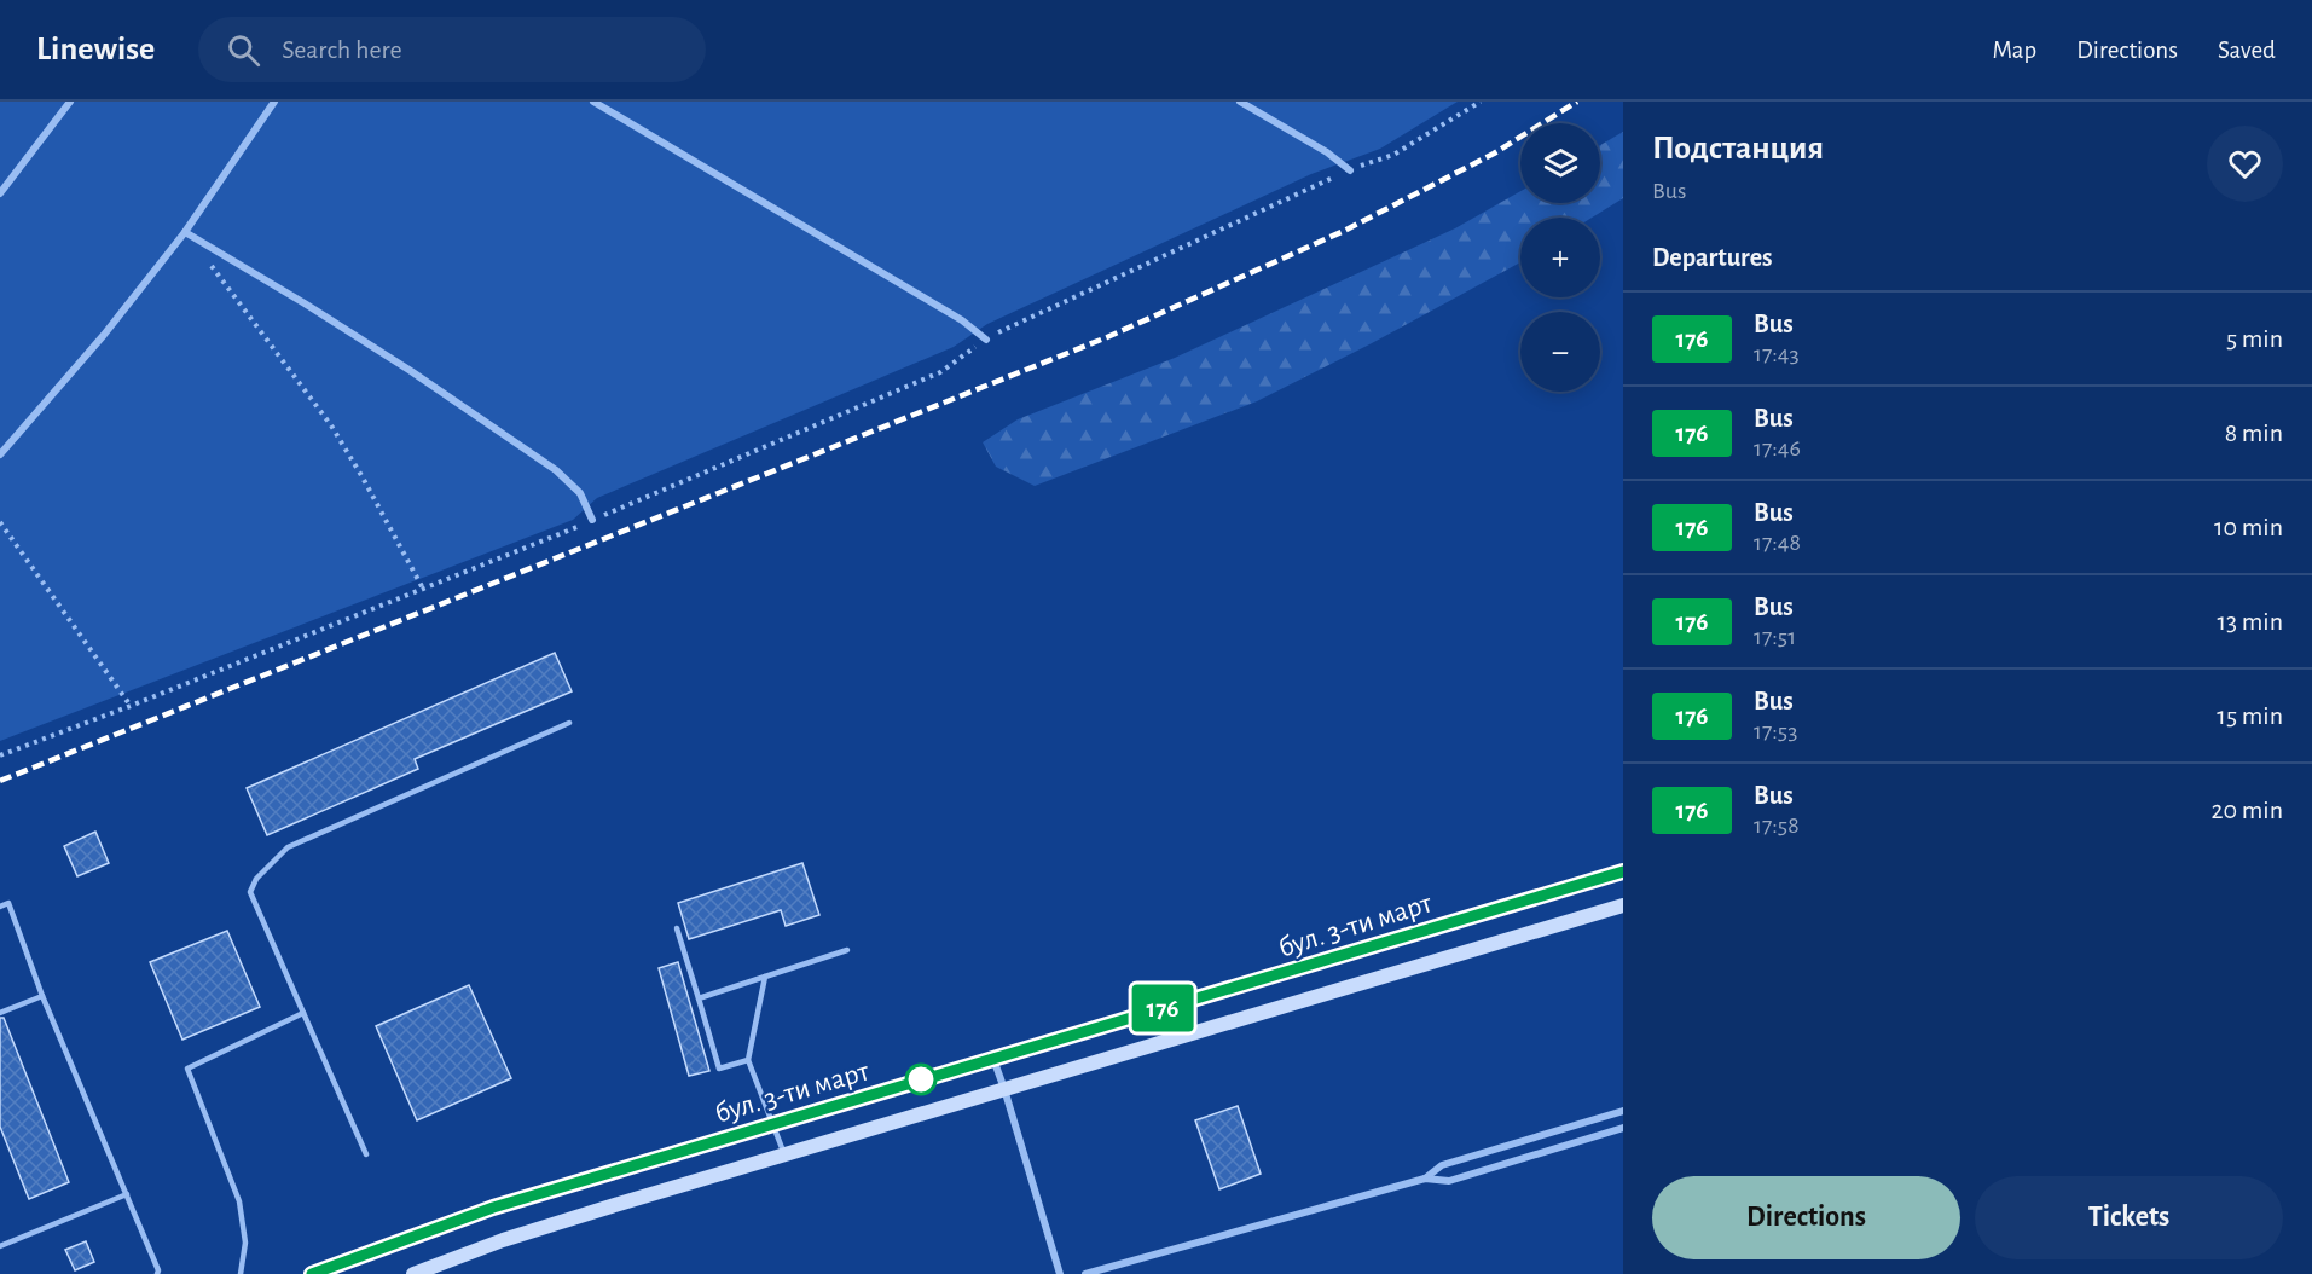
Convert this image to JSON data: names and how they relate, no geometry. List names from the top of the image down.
{
  "streets": {
    "main road": ["бул. 3-ти март"]
  },
  "lines": ["bus line 176"],
  "page": {
    "header": "Linewise",
    "search": "Search here",
    "nav": ["Map", "Directions", "Saved"],
    "on_map": "176",
    "heading": [
      ["Подстанция", "Bus"],
      "Departures"
    ],
    "map_buttons": ["+", "−"],
    "list": [
      {
        "mark": "176",
        "name": "Bus",
        "note": "17:43",
        "value": "5 min"
      },
      {
        "mark": "176",
        "name": "Bus",
        "note": "17:46",
        "value": "8 min"
      },
      {
        "mark": "176",
        "name": "Bus",
        "note": "17:48",
        "value": "10 min"
      },
      {
        "mark": "176",
        "name": "Bus",
        "note": "17:51",
        "value": "13 min"
      },
      {
        "mark": "176",
        "name": "Bus",
        "note": "17:53",
        "value": "15 min"
      },
      {
        "mark": "176",
        "name": "Bus",
        "note": "17:58",
        "value": "20 min"
      }
    ],
    "buttons": ["Directions", "Tickets"]
  }
}
